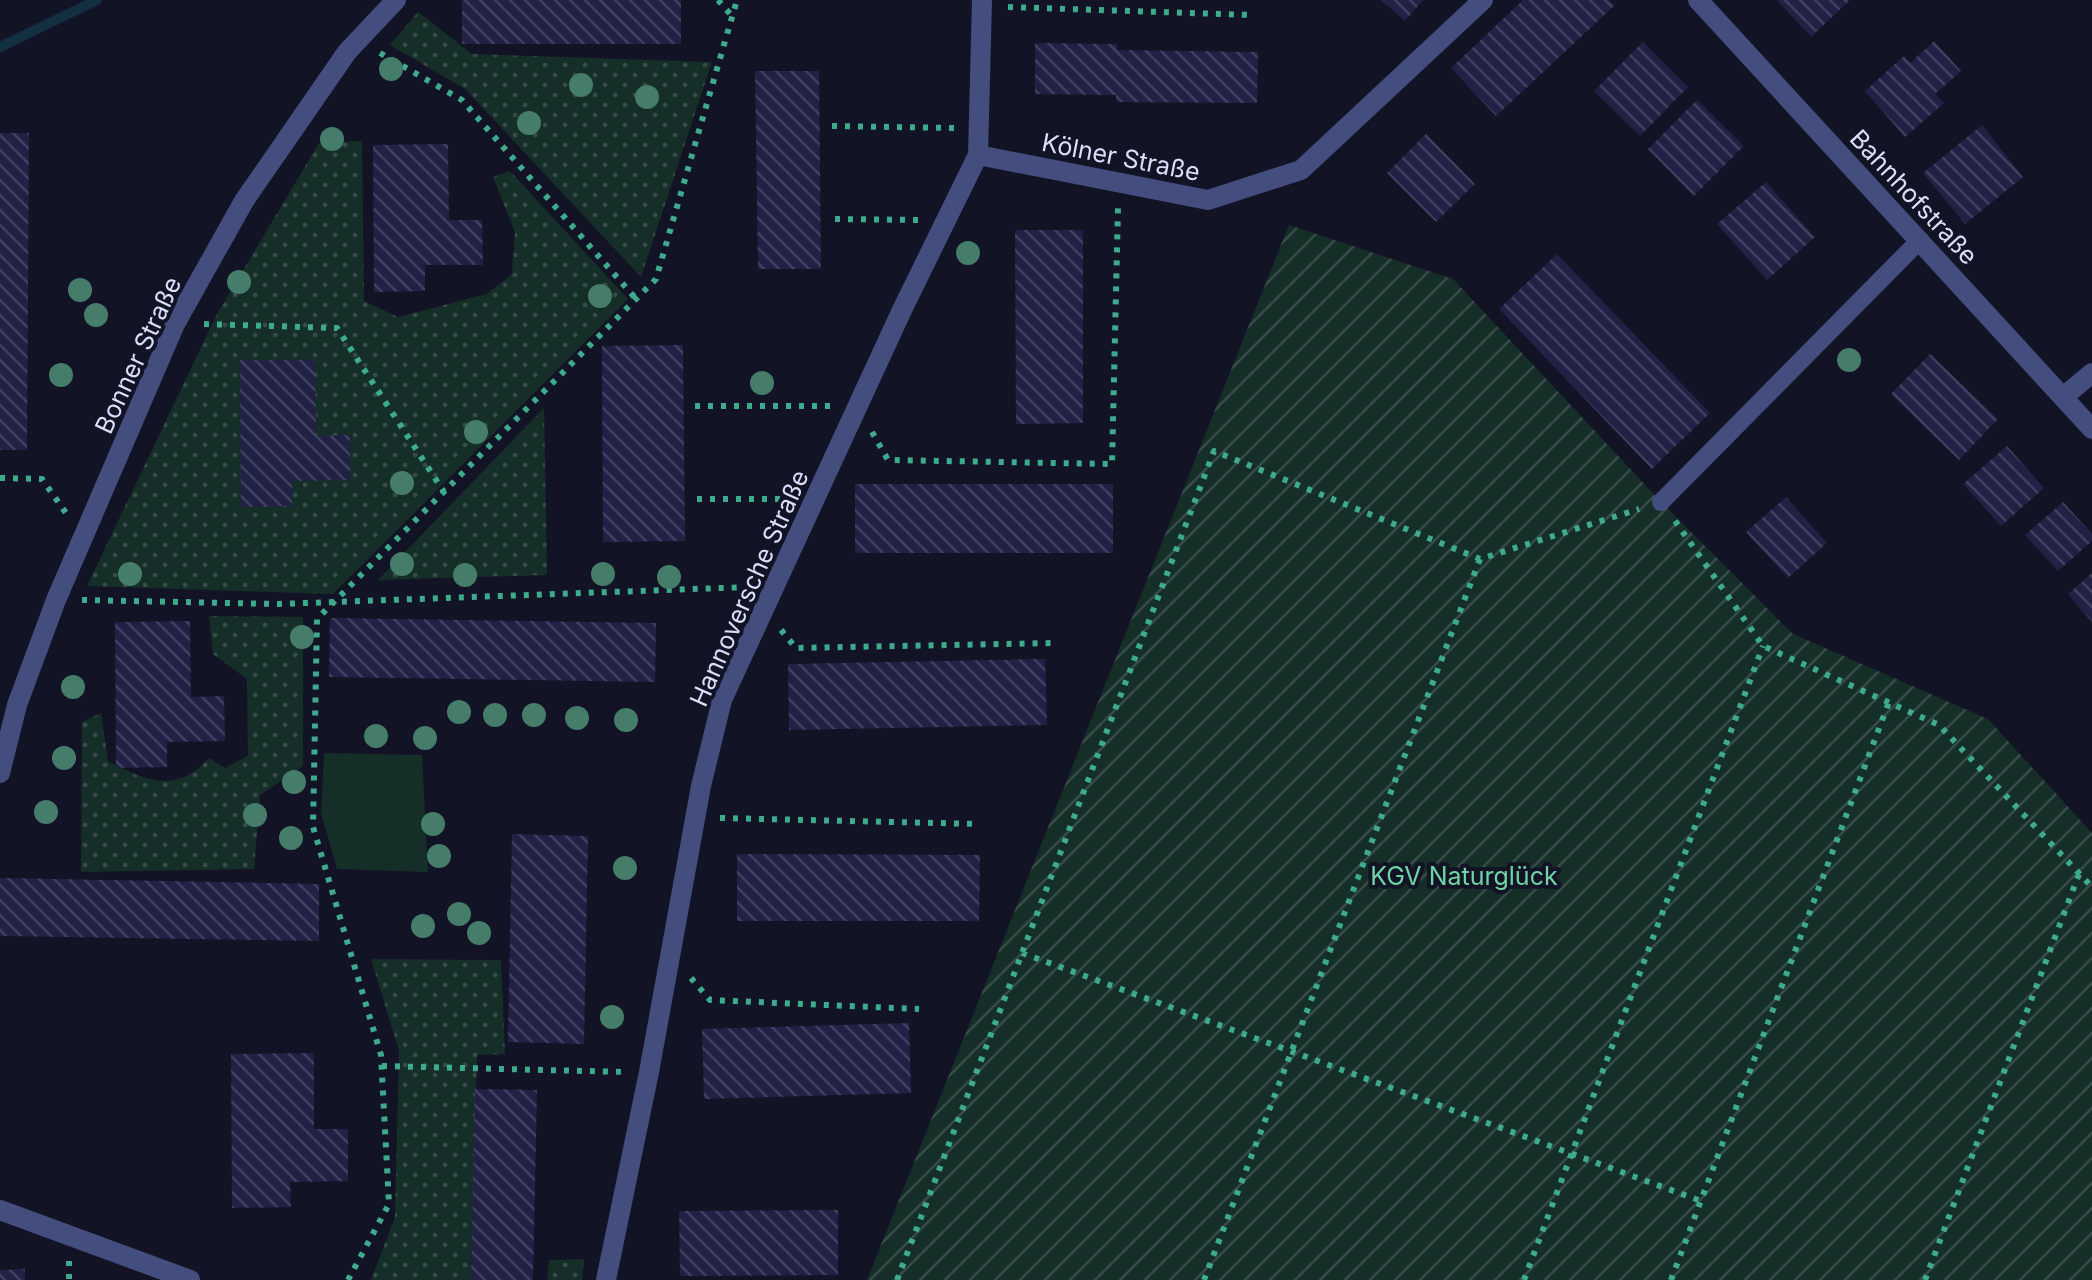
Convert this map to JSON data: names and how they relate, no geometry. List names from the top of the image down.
{
  "streets": {
    "street": [
      "Kölner Straße",
      "Bahnhofstraße",
      "Bonner Straße",
      "Hannoversche Straße"
    ]
  },
  "crossings": [
    ["Kölner Straße", "Hannoversche Straße"]
  ],
  "parks": ["KGV Naturglück"]
}
